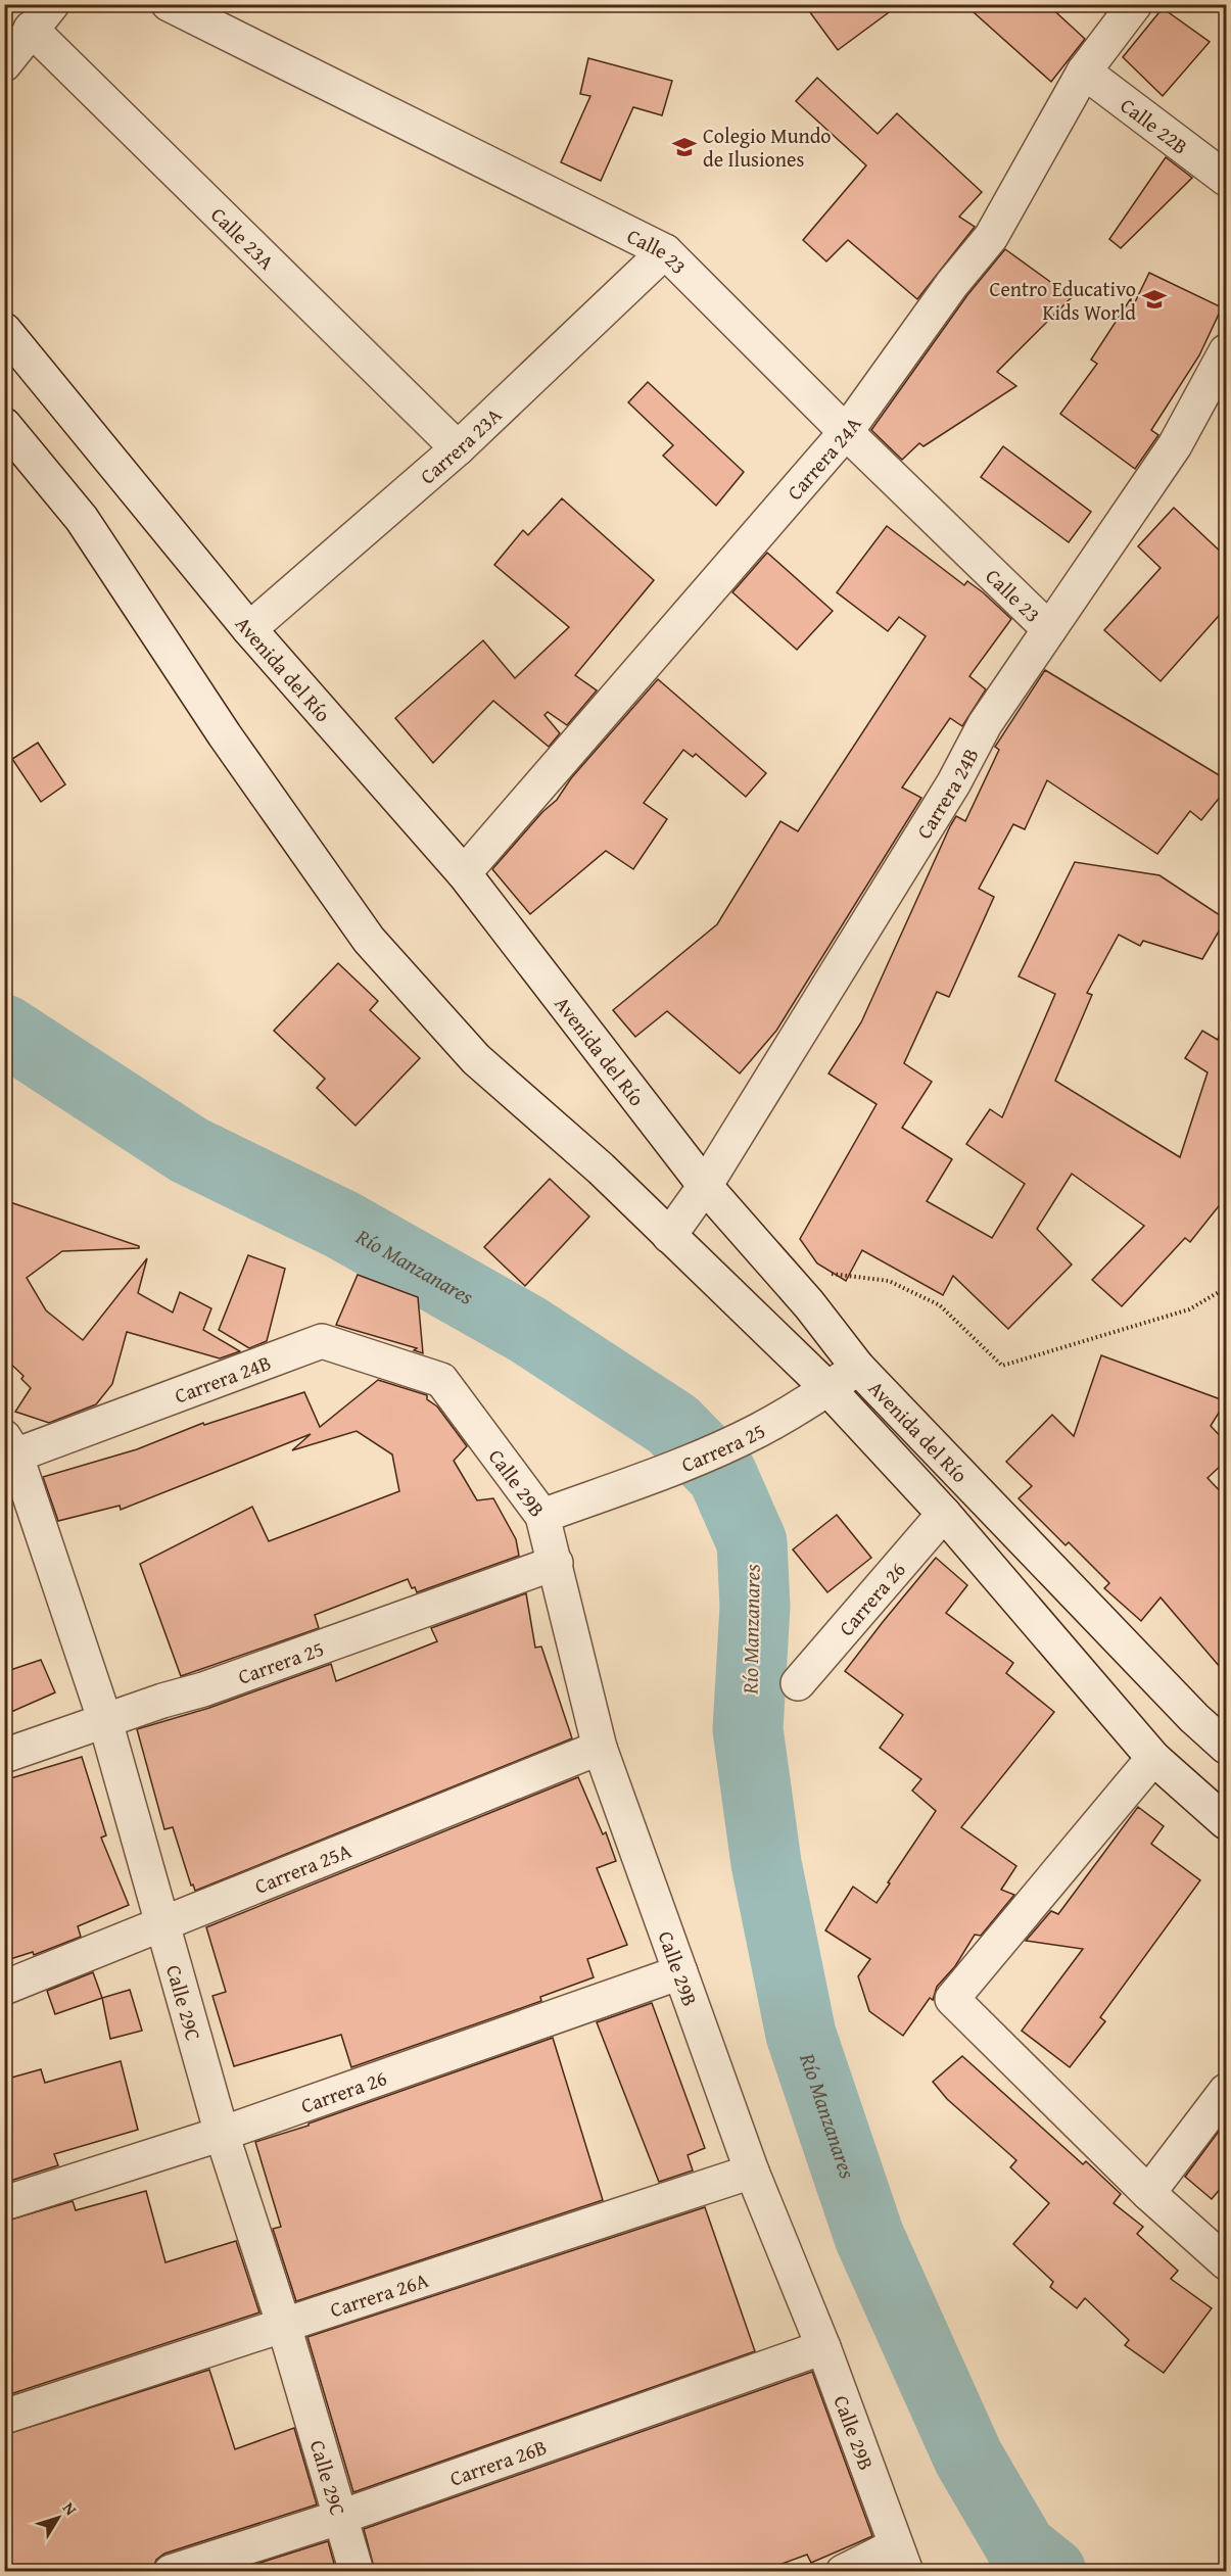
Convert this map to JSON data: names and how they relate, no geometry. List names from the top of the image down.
{
  "streets": {
    "street": [
      "Calle 22B",
      "Calle 23A",
      "Calle 23",
      "Carrera 23A",
      "Carrera 24A",
      "Avenida del Río",
      "Carrera 24B",
      "Carrera 25",
      "Calle 29B",
      "Carrera 26",
      "Carrera 25A",
      "Calle 29C",
      "Carrera 26A",
      "Carrera 26B"
    ]
  },
  "crossings": [
    ["Calle 22B", "Carrera 24A"],
    ["Calle 23A", "Carrera 23A"],
    ["Calle 23", "Carrera 23A"],
    ["Calle 23", "Carrera 24A"],
    ["Calle 23", "Carrera 24B"],
    ["Carrera 23A", "Avenida del Río"],
    ["Carrera 24A", "Avenida del Río"],
    ["Avenida del Río", "Carrera 24B"],
    ["Avenida del Río", "Carrera 25"],
    ["Avenida del Río", "Carrera 26"],
    ["Carrera 24B", "Calle 29B"],
    ["Carrera 24B", "Calle 29C"],
    ["Carrera 25", "Calle 29B"],
    ["Carrera 25", "Calle 29C"],
    ["Calle 29B", "Carrera 26"],
    ["Calle 29B", "Carrera 25A"],
    ["Calle 29B", "Carrera 26A"],
    ["Calle 29B", "Carrera 26B"],
    ["Carrera 26", "Calle 29C"],
    ["Carrera 25A", "Calle 29C"],
    ["Calle 29C", "Carrera 26A"],
    ["Calle 29C", "Carrera 26B"]
  ],
  "water": ["Río Manzanares"],
  "places": {
    "school or university": ["Colegio Mundo de Ilusiones", "Centro Educativo Kids World"]
  },
  "north": "top right"
}
